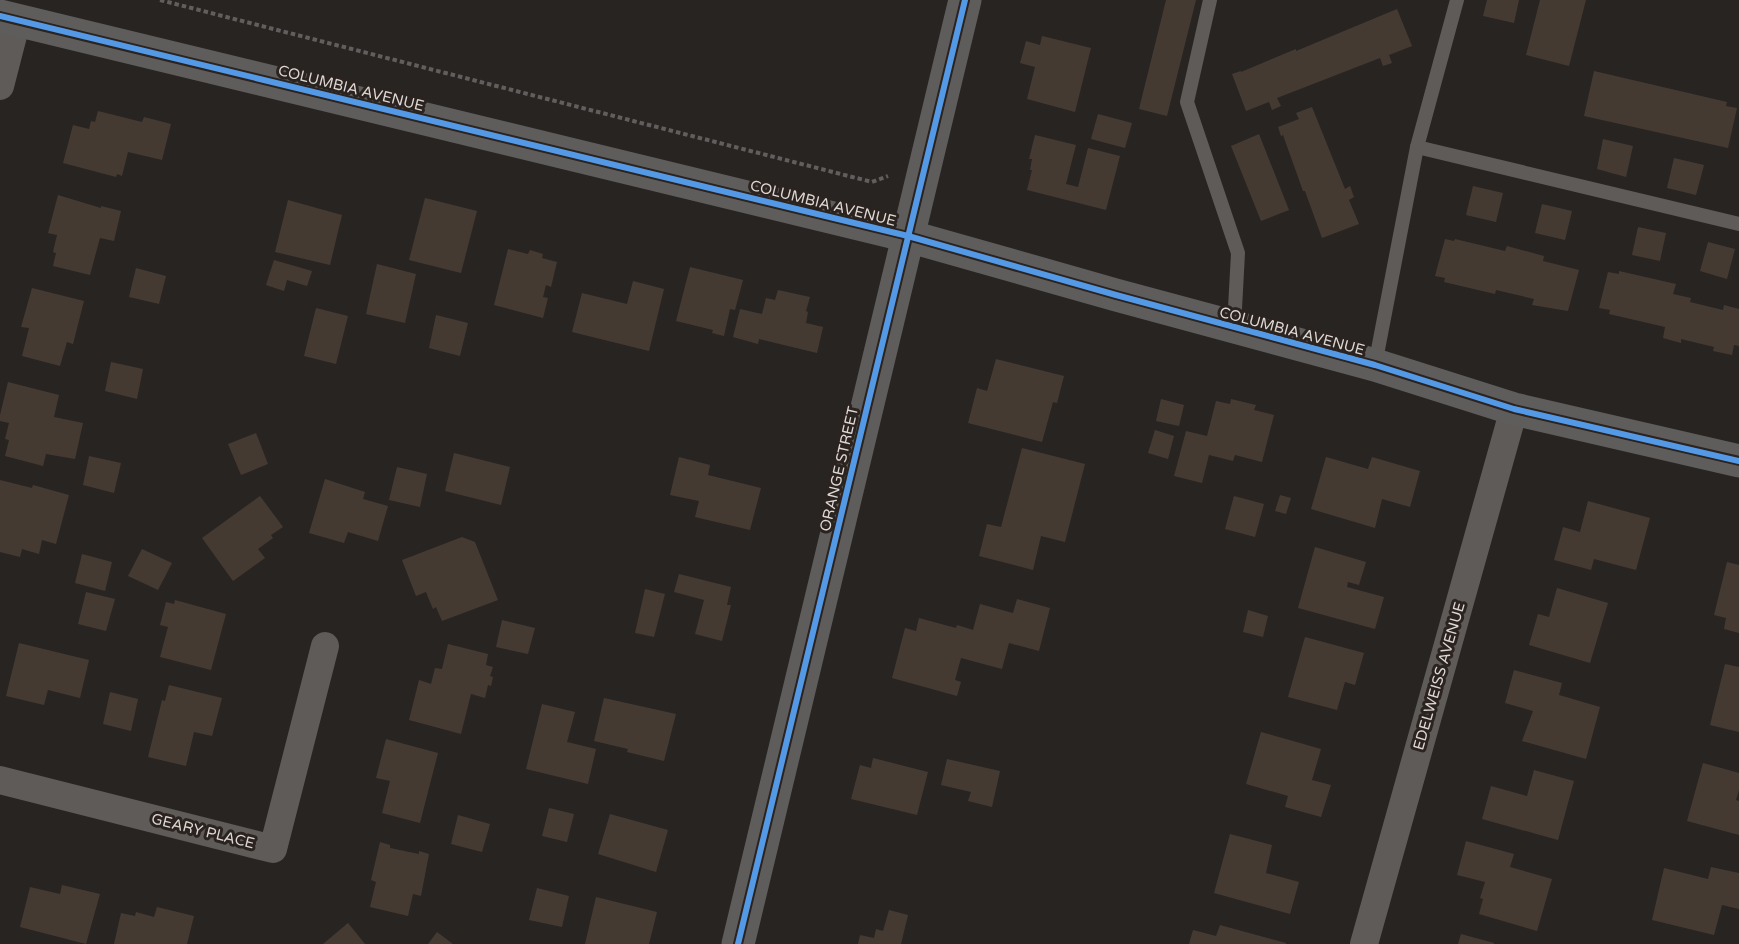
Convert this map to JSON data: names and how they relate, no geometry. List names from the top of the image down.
{
  "streets": {
    "main road": ["COLUMBIA AVENUE", "ORANGE STREET"],
    "street": ["EDELWEISS AVENUE", "GEARY PLACE"]
  },
  "crossings": [
    ["COLUMBIA AVENUE", "ORANGE STREET"],
    ["COLUMBIA AVENUE", "EDELWEISS AVENUE"]
  ]
}
